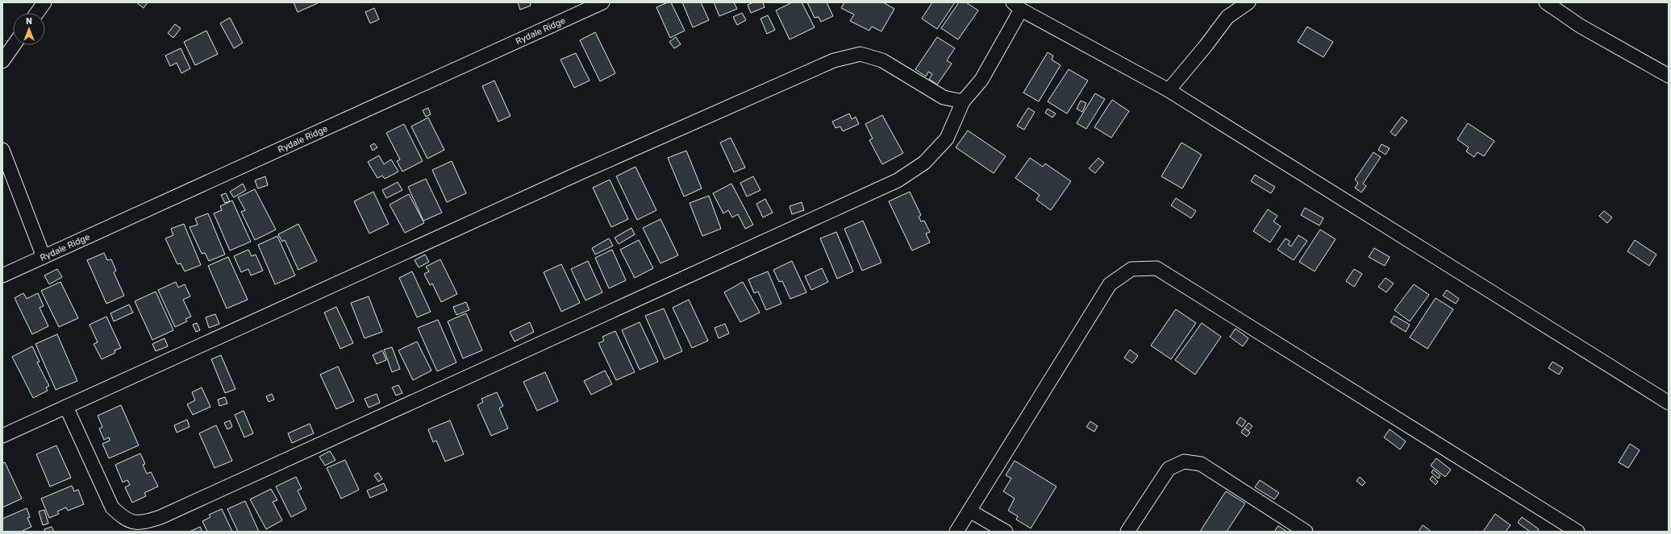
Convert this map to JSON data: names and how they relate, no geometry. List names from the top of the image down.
{
  "streets": {
    "street": ["Rydale Ridge"]
  },
  "north": "top"
}
